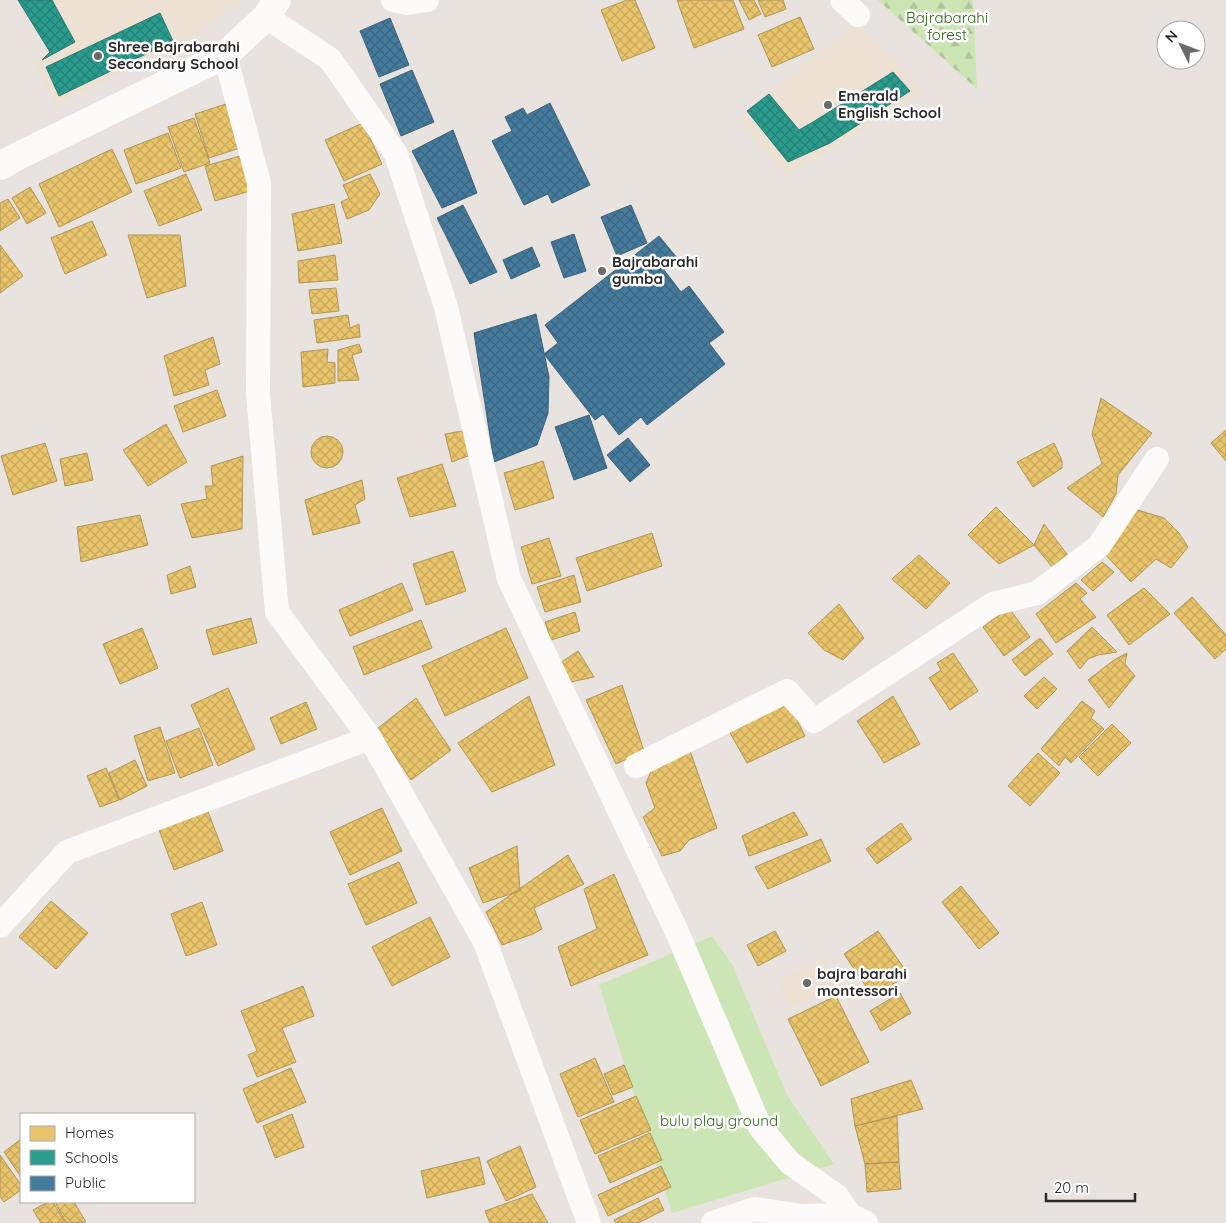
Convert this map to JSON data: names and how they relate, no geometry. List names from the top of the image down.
{
  "parks": ["Bajrabarahi forest", "bulu play ground"],
  "places": [
    "Shree Bajrabarahi Secondary School",
    "Emerald English School",
    "Bajrabarahi gumba",
    "bajra barahi montessori"
  ],
  "legend": ["Homes", "Schools", "Public"],
  "scale_bar": "20 m",
  "north": "top left"
}
